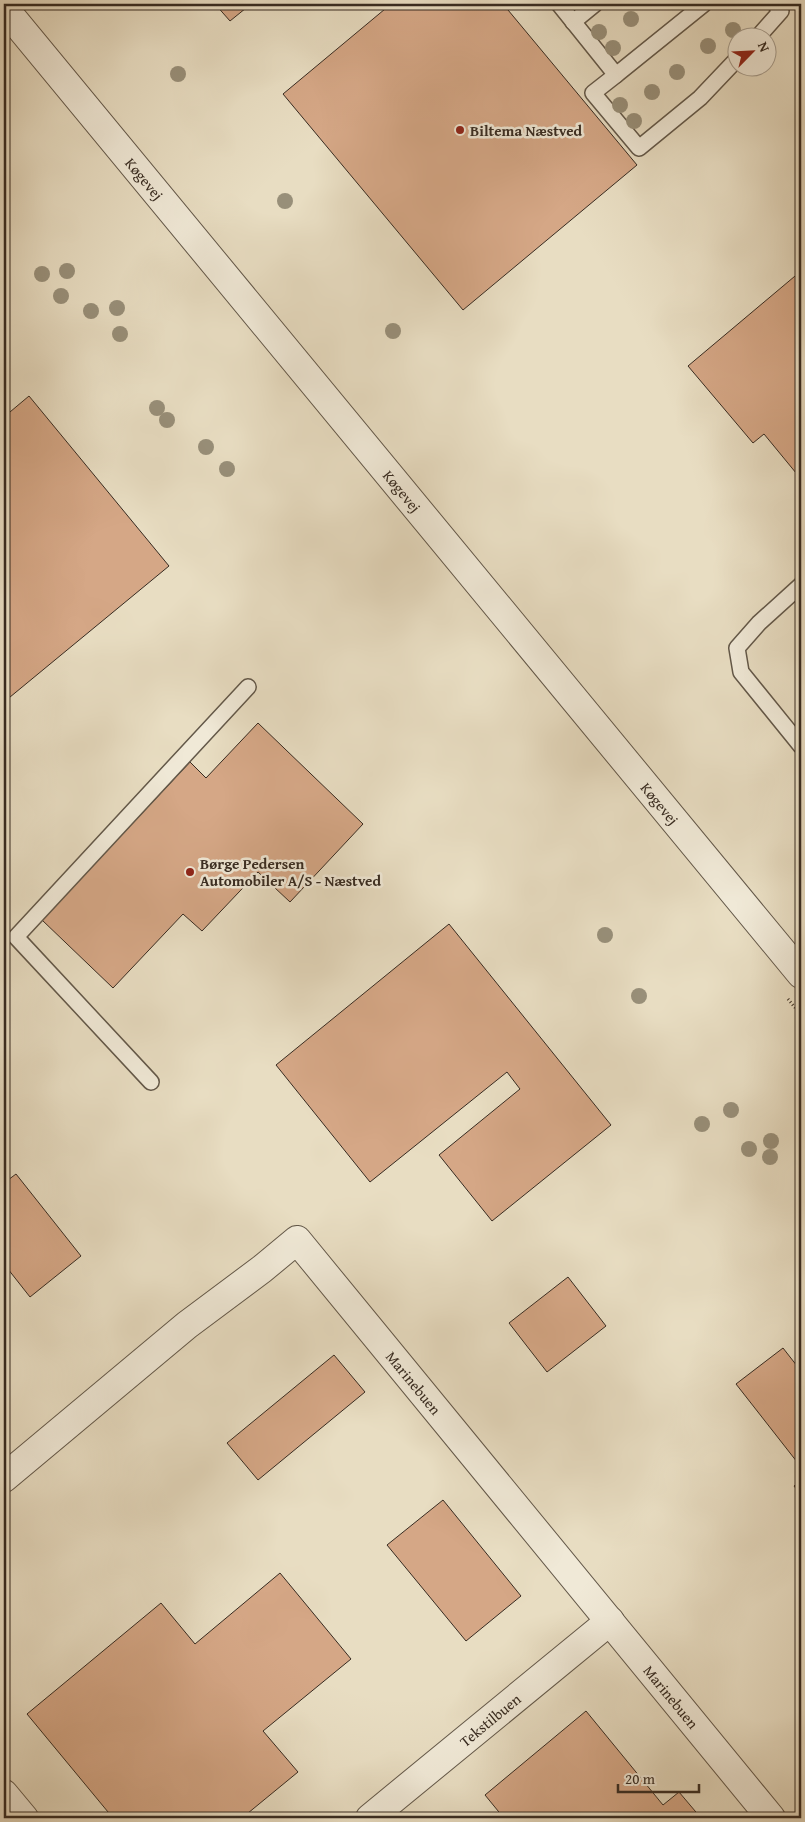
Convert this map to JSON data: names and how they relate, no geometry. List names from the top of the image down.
{
  "streets": {
    "street": ["Køgevej", "Marinebuen", "Tekstilbuen"]
  },
  "crossings": [
    ["Marinebuen", "Tekstilbuen"]
  ],
  "places": ["Biltema Næstved", "Børge Pedersen Automobiler A/S - Næstved"],
  "scale_bar": "20 m",
  "north": "top right"
}
